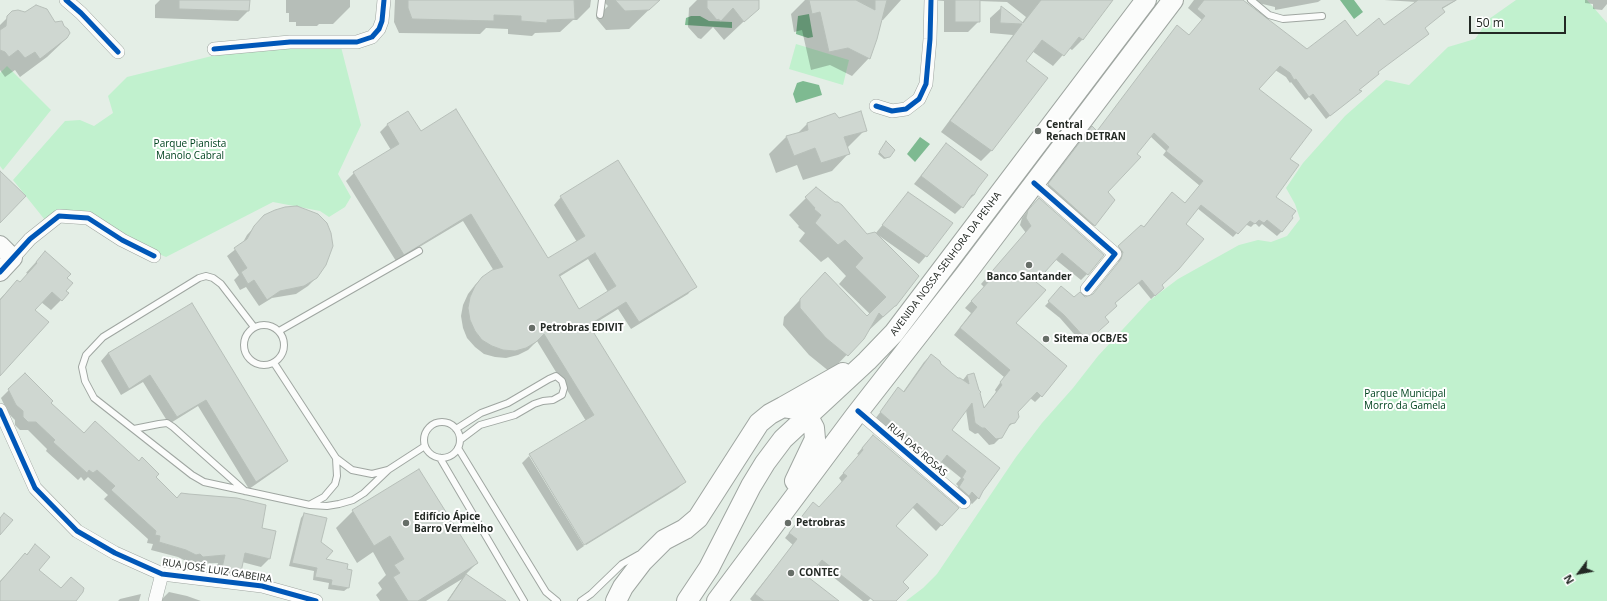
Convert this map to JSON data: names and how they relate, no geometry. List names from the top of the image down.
{
  "streets": {
    "main road": ["AVENIDA NOSSA SENHORA DA PENHA"],
    "street": ["RUA DAS ROSAS", "RUA JOSÉ LUIZ GABEIRA"]
  },
  "crossings": [
    ["AVENIDA NOSSA SENHORA DA PENHA", "RUA DAS ROSAS"]
  ],
  "parks": ["Parque Pianista Manolo Cabral", "Parque Municipal Morro da Gamela"],
  "places": [
    "Central Renach DETRAN",
    "Banco Santander",
    "Petrobras EDIVIT",
    "Sitema OCB/ES",
    "Edifício Ápice Barro Vermelho",
    "Petrobras",
    "CONTEC"
  ],
  "scale_bar": "50 m",
  "north": "bottom left"
}
